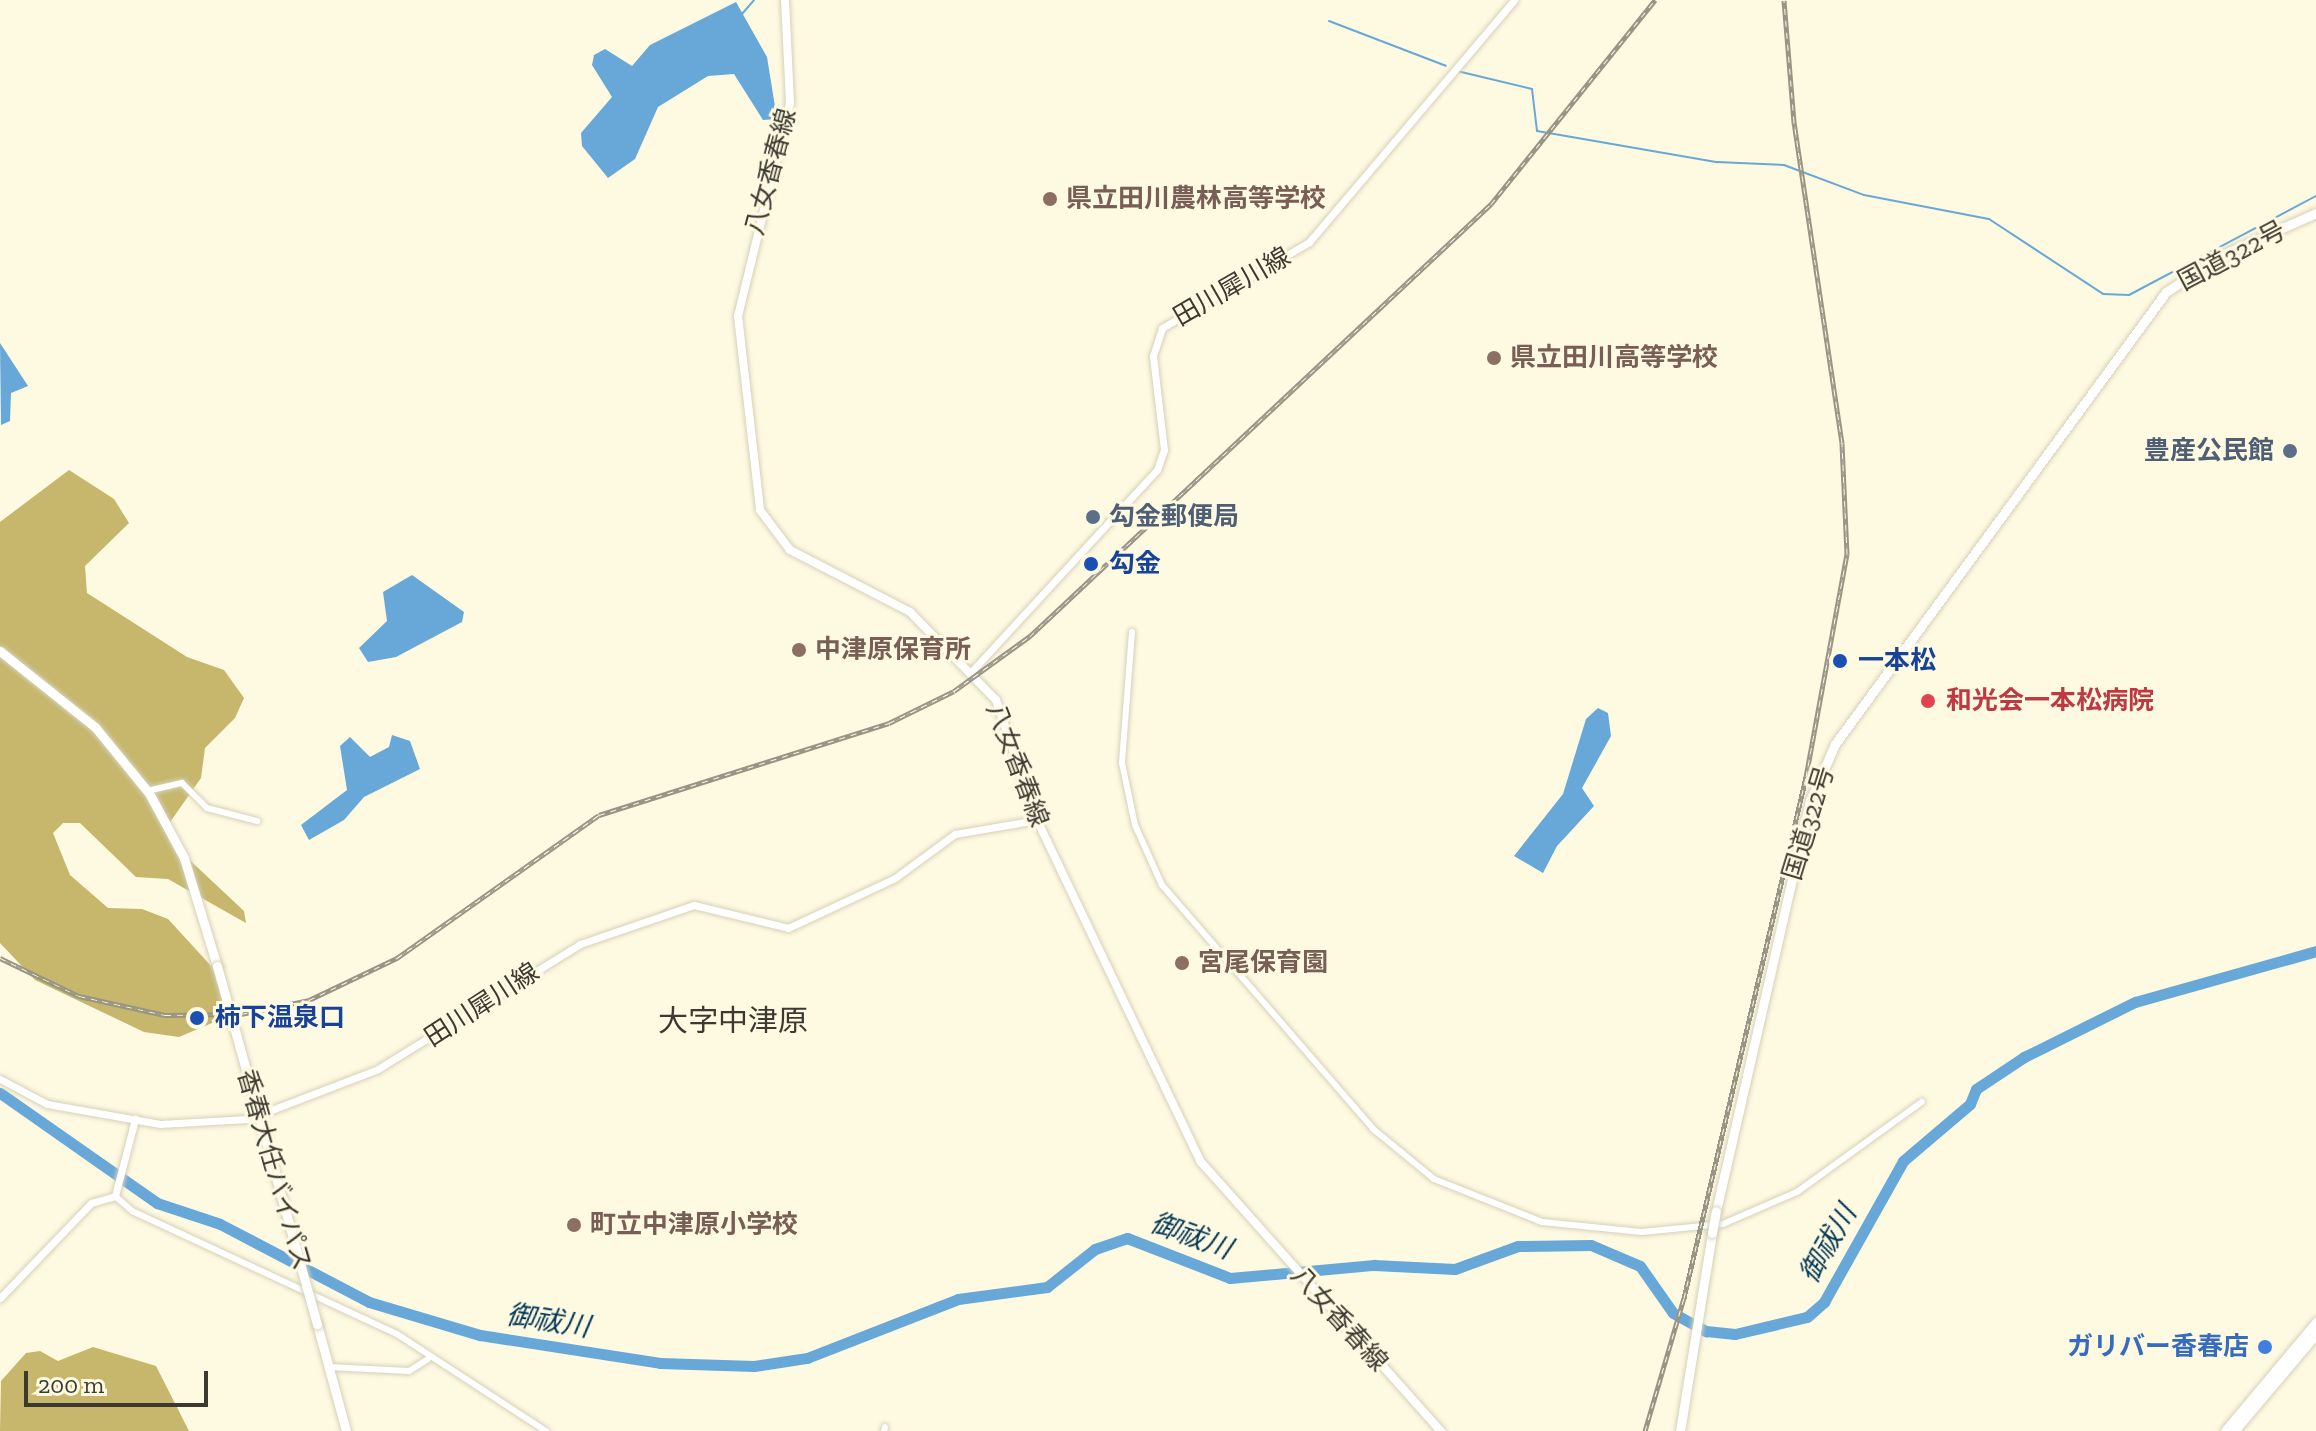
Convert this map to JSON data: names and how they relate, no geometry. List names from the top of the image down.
{
  "streets": {
    "highway": ["国道322号", "香春大任バイパス"],
    "main road": ["八女香春線", "田川犀川線"]
  },
  "crossings": [
    ["八女香春線", "田川犀川線"]
  ],
  "districts": ["大字中津原"],
  "water": ["御祓川"],
  "places": [
    "県立田川農林高等学校",
    "県立田川高等学校",
    "豊産公民館",
    "勾金郵便局",
    "勾金",
    "中津原保育所",
    "一本松",
    "和光会一本松病院",
    "宮尾保育園",
    "柿下温泉口",
    "町立中津原小学校",
    "ガリバー香春店"
  ],
  "scale_bar": "200 m"
}
